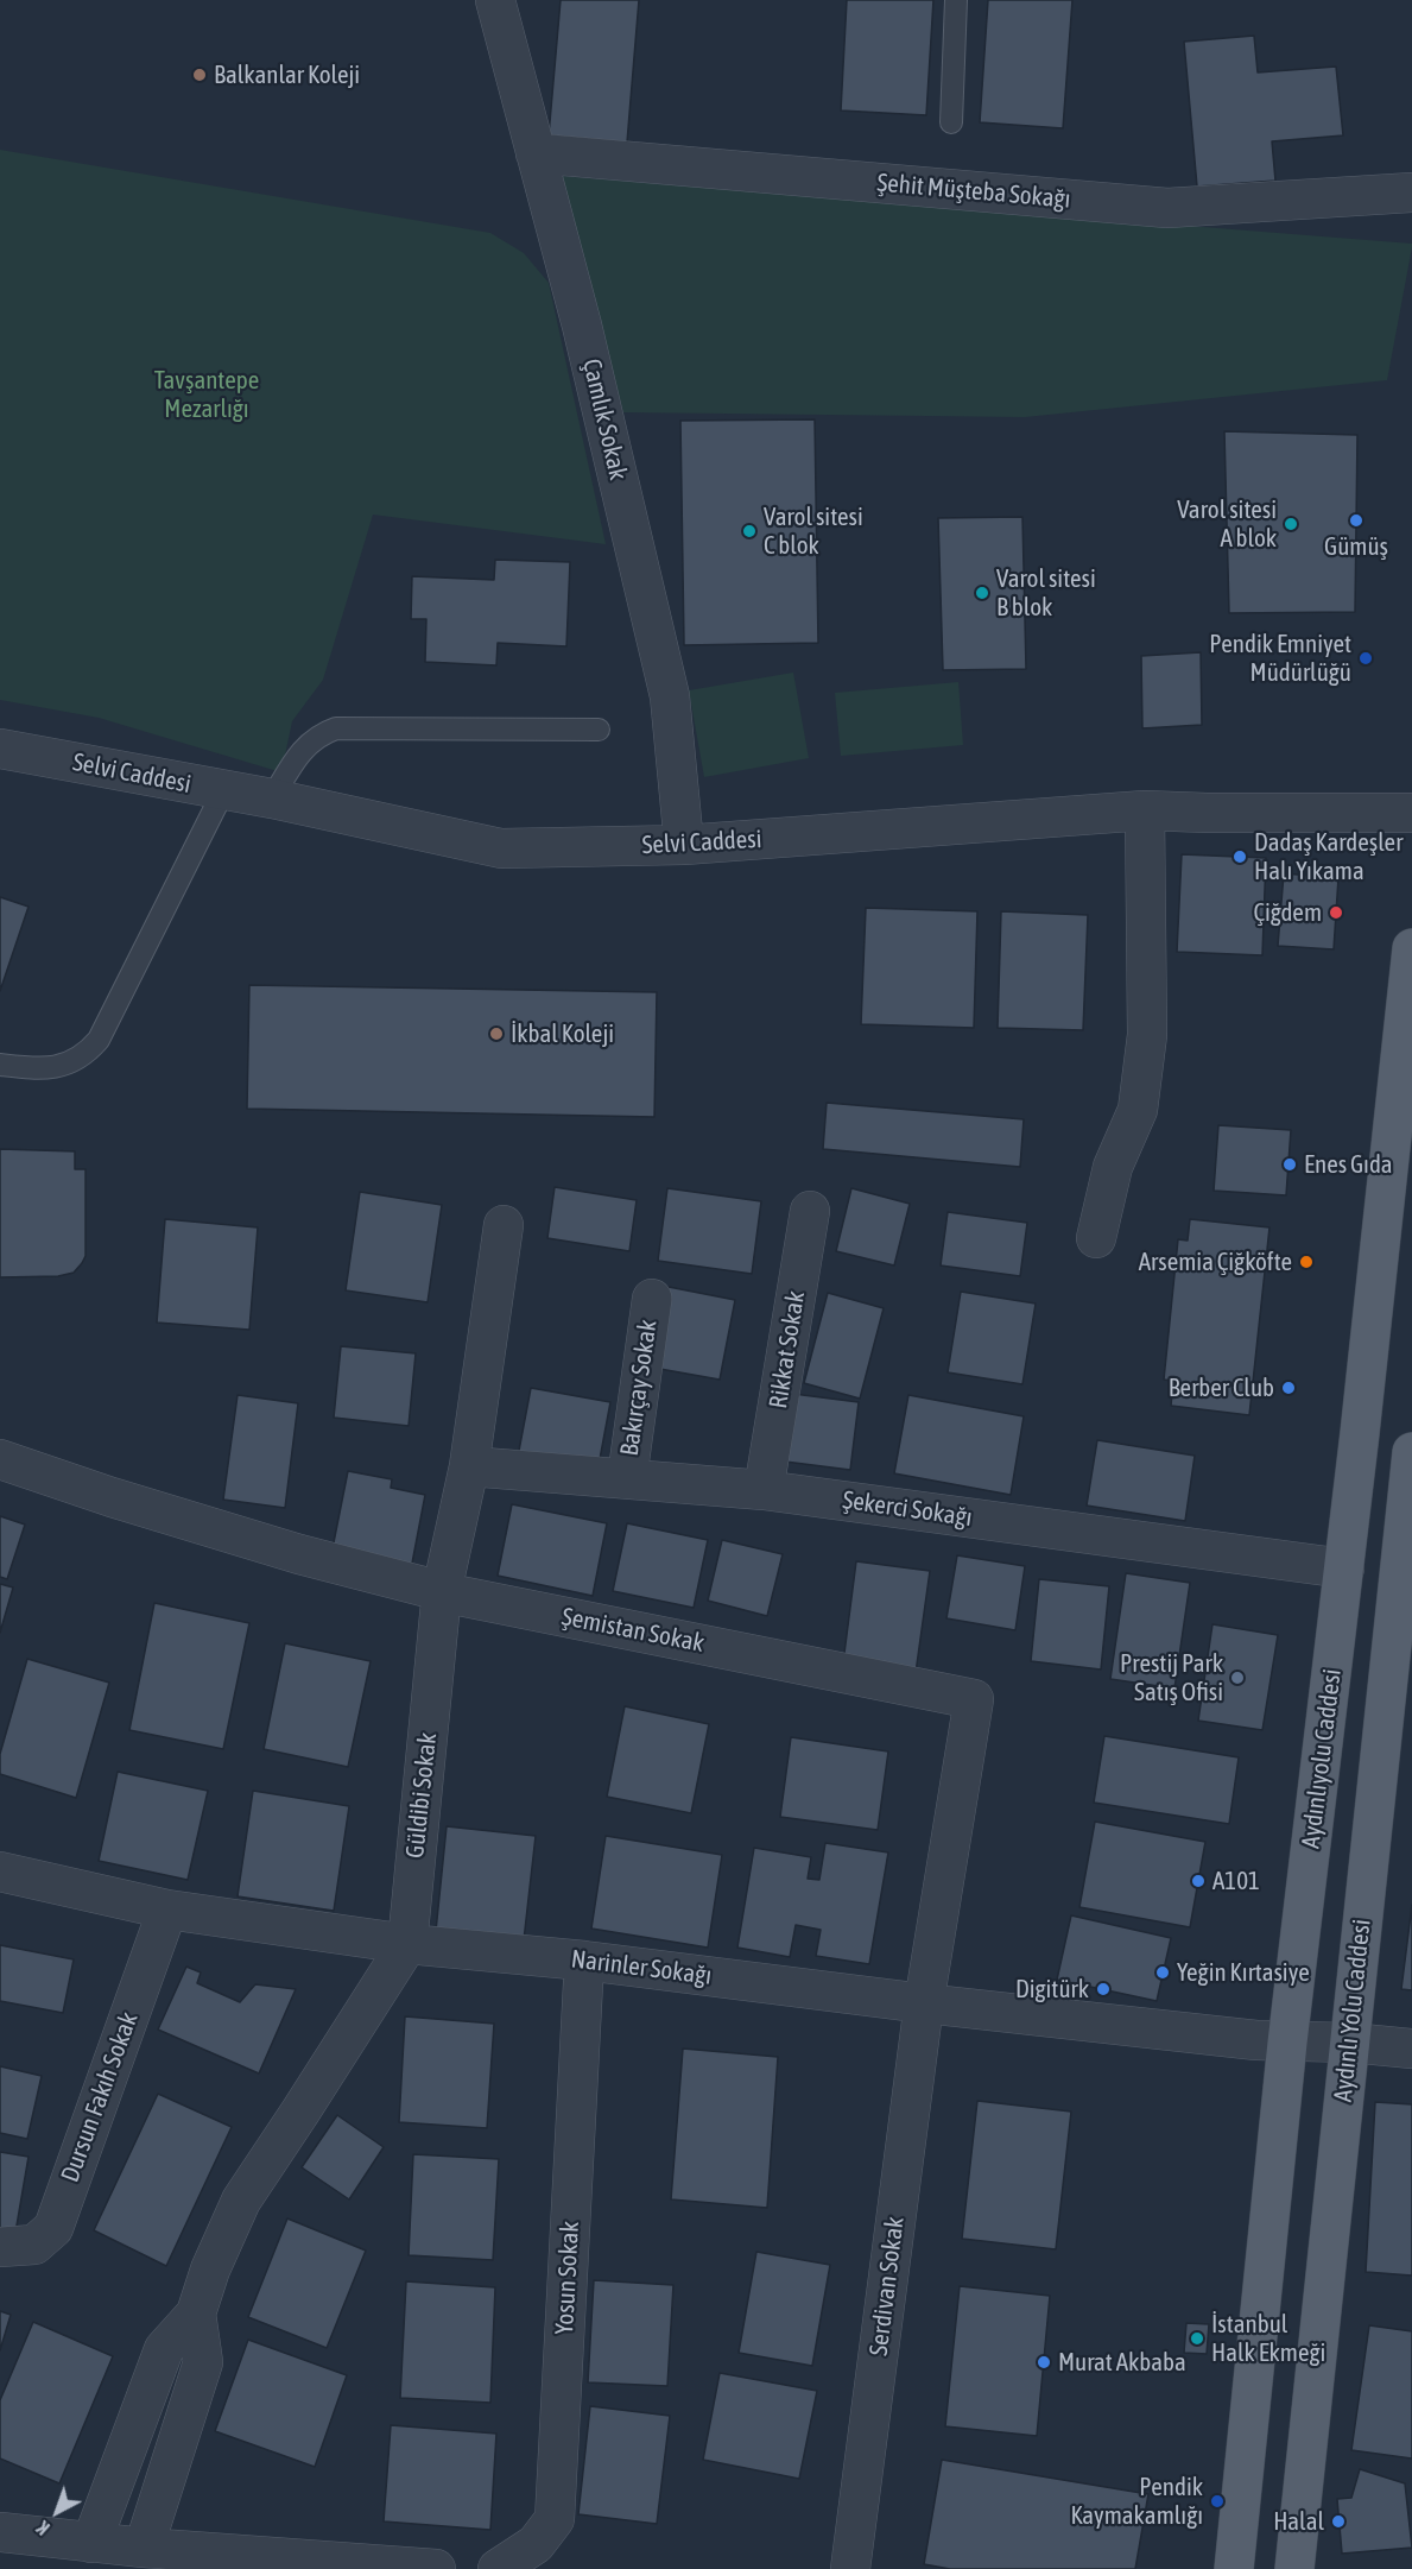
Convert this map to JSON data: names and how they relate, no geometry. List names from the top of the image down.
{
  "streets": {
    "main road": ["Aydınlıyolu Caddesi", "Aydınlı Yolu Caddesi"],
    "street": [
      "Şehit Müşteba Sokağı",
      "Çamlık Sokak",
      "Selvi Caddesi",
      "Rikkat Sokak",
      "Bakırçay Sokak",
      "Şekerci Sokağı",
      "Şemistan Sokak",
      "Güldibi Sokak",
      "Narinler Sokağı",
      "Dursun Fakıh Sokak",
      "Yosun Sokak",
      "Serdivan Sokak"
    ]
  },
  "crossings": [
    ["Şehit Müşteba Sokağı", "Çamlık Sokak"],
    ["Çamlık Sokak", "Selvi Caddesi"],
    ["Rikkat Sokak", "Şekerci Sokağı"],
    ["Bakırçay Sokak", "Şekerci Sokağı"],
    ["Şekerci Sokağı", "Aydınlıyolu Caddesi"],
    ["Şekerci Sokağı", "Güldibi Sokak"],
    ["Şemistan Sokak", "Güldibi Sokak"],
    ["Şemistan Sokak", "Narinler Sokağı"],
    ["Şemistan Sokak", "Serdivan Sokak"],
    ["Aydınlıyolu Caddesi", "Narinler Sokağı"],
    ["Güldibi Sokak", "Narinler Sokağı"],
    ["Narinler Sokağı", "Aydınlı Yolu Caddesi"],
    ["Narinler Sokağı", "Dursun Fakıh Sokak"],
    ["Narinler Sokağı", "Yosun Sokak"],
    ["Narinler Sokağı", "Serdivan Sokak"]
  ],
  "parks": ["Tavşantepe Mezarlığı"],
  "places": [
    "Balkanlar Koleji",
    "Gümüş",
    "Varol sitesi A blok",
    "Varol sitesi C blok",
    "Varol sitesi B blok",
    "Pendik Emniyet Müdürlüğü",
    "Dadaş Kardeşler Halı Yıkama",
    "Çiğdem",
    "İkbal Koleji",
    "Enes Gıda",
    "Arsemia Çiğköfte",
    "Berber Club",
    "Prestij Park Satış Ofisi",
    "A101",
    "Yeğin Kırtasiye",
    "Digitürk",
    "İstanbul Halk Ekmeği",
    "Murat Akbaba",
    "Pendik Kaymakamlığı",
    "Halal"
  ],
  "north": "bottom left"
}
